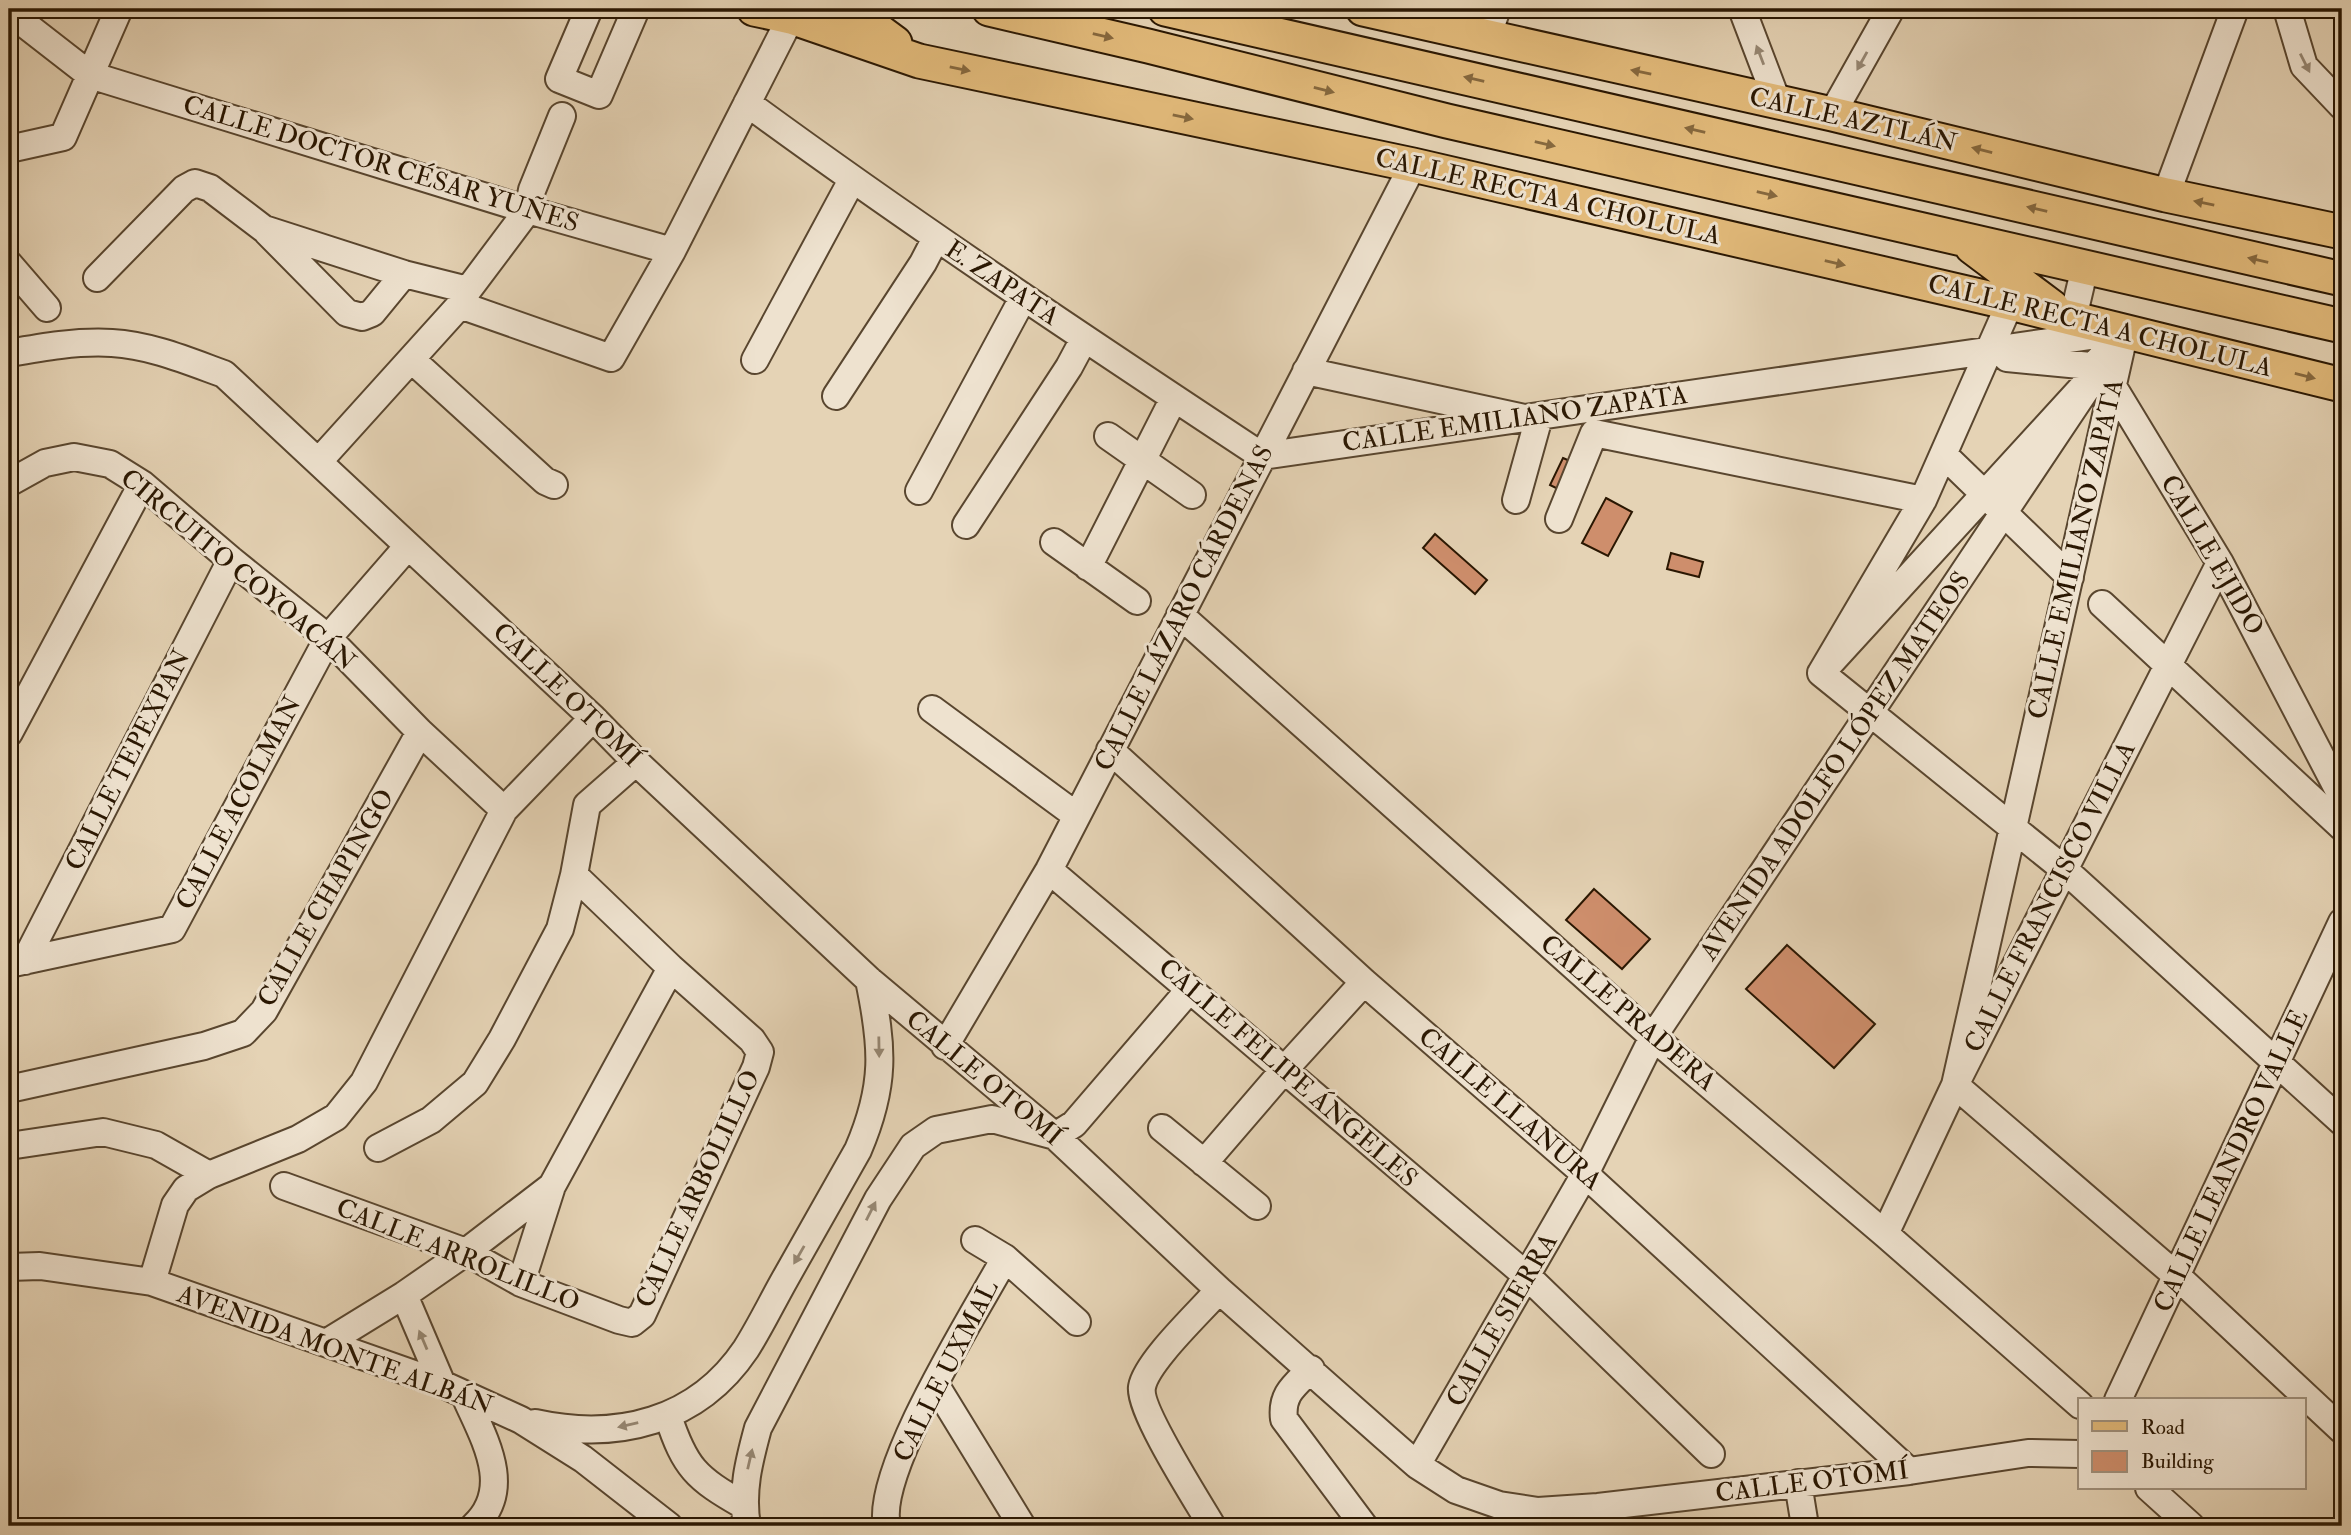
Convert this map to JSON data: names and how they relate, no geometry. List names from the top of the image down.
{
  "streets": {
    "main road": ["CALLE AZTLÁN", "CALLE RECTA A CHOLULA"],
    "street": [
      "CALLE DOCTOR CÉSAR YUÑES",
      "E. ZAPATA",
      "CALLE EMILIANO ZAPATA",
      "CALLE EJIDO",
      "CIRCUITO COYOACÁN",
      "CALLE LÁZARO CÁRDENAS",
      "CALLE OTOMÍ",
      "CALLE TEPEXPAN",
      "AVENIDA ADOLFO LÓPEZ MATEOS",
      "CALLE ACOLMAN",
      "CALLE FRANCISCO VILLA",
      "CALLE CHAPINGO",
      "CALLE PRADERA",
      "CALLE FELIPE ÁNGELES",
      "CALLE LLANURA",
      "CALLE LEANDRO VALLE",
      "CALLE ARBOLILLO",
      "CALLE ARROLILLO",
      "CALLE SIERRA",
      "AVENIDA MONTE ALBÁN",
      "CALLE UXMAL"
    ]
  },
  "crossings": [
    ["CALLE RECTA A CHOLULA", "CALLE EMILIANO ZAPATA"],
    ["CALLE RECTA A CHOLULA", "CALLE EJIDO"],
    ["CALLE RECTA A CHOLULA", "CALLE LÁZARO CÁRDENAS"],
    ["CALLE RECTA A CHOLULA", "AVENIDA ADOLFO LÓPEZ MATEOS"],
    ["E. ZAPATA", "CALLE EMILIANO ZAPATA"],
    ["E. ZAPATA", "CALLE LÁZARO CÁRDENAS"],
    ["CALLE EMILIANO ZAPATA", "CALLE EJIDO"],
    ["CALLE EMILIANO ZAPATA", "CALLE LÁZARO CÁRDENAS"],
    ["CALLE EMILIANO ZAPATA", "AVENIDA ADOLFO LÓPEZ MATEOS"],
    ["CALLE EMILIANO ZAPATA", "CALLE FRANCISCO VILLA"],
    ["CALLE EJIDO", "AVENIDA ADOLFO LÓPEZ MATEOS"],
    ["CALLE EJIDO", "CALLE FRANCISCO VILLA"],
    ["CIRCUITO COYOACÁN", "CALLE TEPEXPAN"],
    ["CIRCUITO COYOACÁN", "CALLE ACOLMAN"],
    ["CIRCUITO COYOACÁN", "CALLE CHAPINGO"],
    ["CALLE LÁZARO CÁRDENAS", "CALLE OTOMÍ"],
    ["CALLE LÁZARO CÁRDENAS", "CALLE PRADERA"],
    ["CALLE LÁZARO CÁRDENAS", "CALLE FELIPE ÁNGELES"],
    ["CALLE LÁZARO CÁRDENAS", "CALLE LLANURA"],
    ["CALLE OTOMÍ", "CALLE ACOLMAN"],
    ["CALLE OTOMÍ", "CALLE LLANURA"],
    ["CALLE OTOMÍ", "CALLE SIERRA"],
    ["CALLE TEPEXPAN", "CALLE ACOLMAN"],
    ["AVENIDA ADOLFO LÓPEZ MATEOS", "CALLE PRADERA"],
    ["AVENIDA ADOLFO LÓPEZ MATEOS", "CALLE LLANURA"],
    ["AVENIDA ADOLFO LÓPEZ MATEOS", "CALLE SIERRA"],
    ["CALLE FRANCISCO VILLA", "CALLE PRADERA"],
    ["CALLE FELIPE ÁNGELES", "CALLE SIERRA"],
    ["CALLE LLANURA", "CALLE SIERRA"],
    ["CALLE ARBOLILLO", "CALLE ARROLILLO"]
  ],
  "legend": ["Road", "Building"]
}
